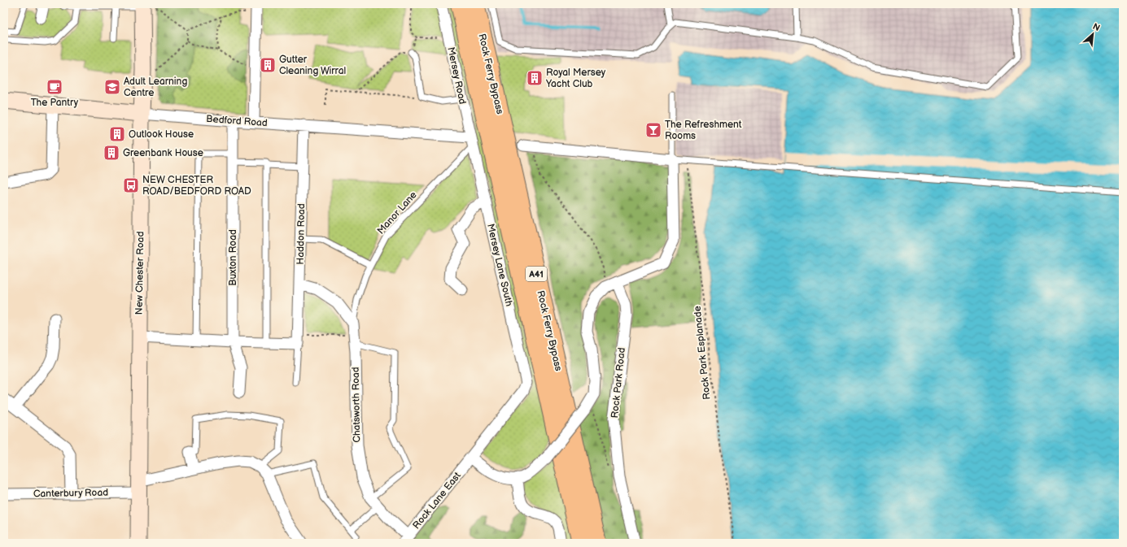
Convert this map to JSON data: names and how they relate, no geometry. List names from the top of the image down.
{
  "streets": {
    "highway": ["Rock Ferry Bypass", "A41"],
    "main road": ["Bedford Road", "New Chester Road"],
    "street": [
      "Mersey Road",
      "Haddon Road",
      "Buxton Road",
      "Mersey Lane South",
      "Rock Park Road",
      "Chatsworth Road",
      "Canterbury Road",
      "Rock Lane East"
    ],
    "lane": ["Manor Lane"],
    "path": ["Rock Park Esplanade"]
  },
  "crossings": [
    ["Mersey Road", "Bedford Road"],
    ["Mersey Road", "Manor Lane"],
    ["Mersey Road", "Mersey Lane South"],
    ["Bedford Road", "Manor Lane"],
    ["Bedford Road", "Haddon Road"],
    ["Bedford Road", "Buxton Road"],
    ["Bedford Road", "Mersey Lane South"],
    ["Bedford Road", "New Chester Road"],
    ["Manor Lane", "Mersey Lane South"],
    ["Manor Lane", "Chatsworth Road"],
    ["Mersey Lane South", "Rock Lane East"],
    ["New Chester Road", "Canterbury Road"],
    ["Chatsworth Road", "Rock Lane East"]
  ],
  "places": {
    "building": [
      "Gutter Cleaning Wirral",
      "Royal Mersey Yacht Club",
      "Outlook House",
      "Greenbank House"
    ],
    "cafe": ["The Pantry"],
    "school or university": ["Adult Learning Centre"],
    "bar": ["The Refreshment Rooms"],
    "bus stop": ["NEW CHESTER ROAD/BEDFORD ROAD"]
  },
  "north": "top right"
}
